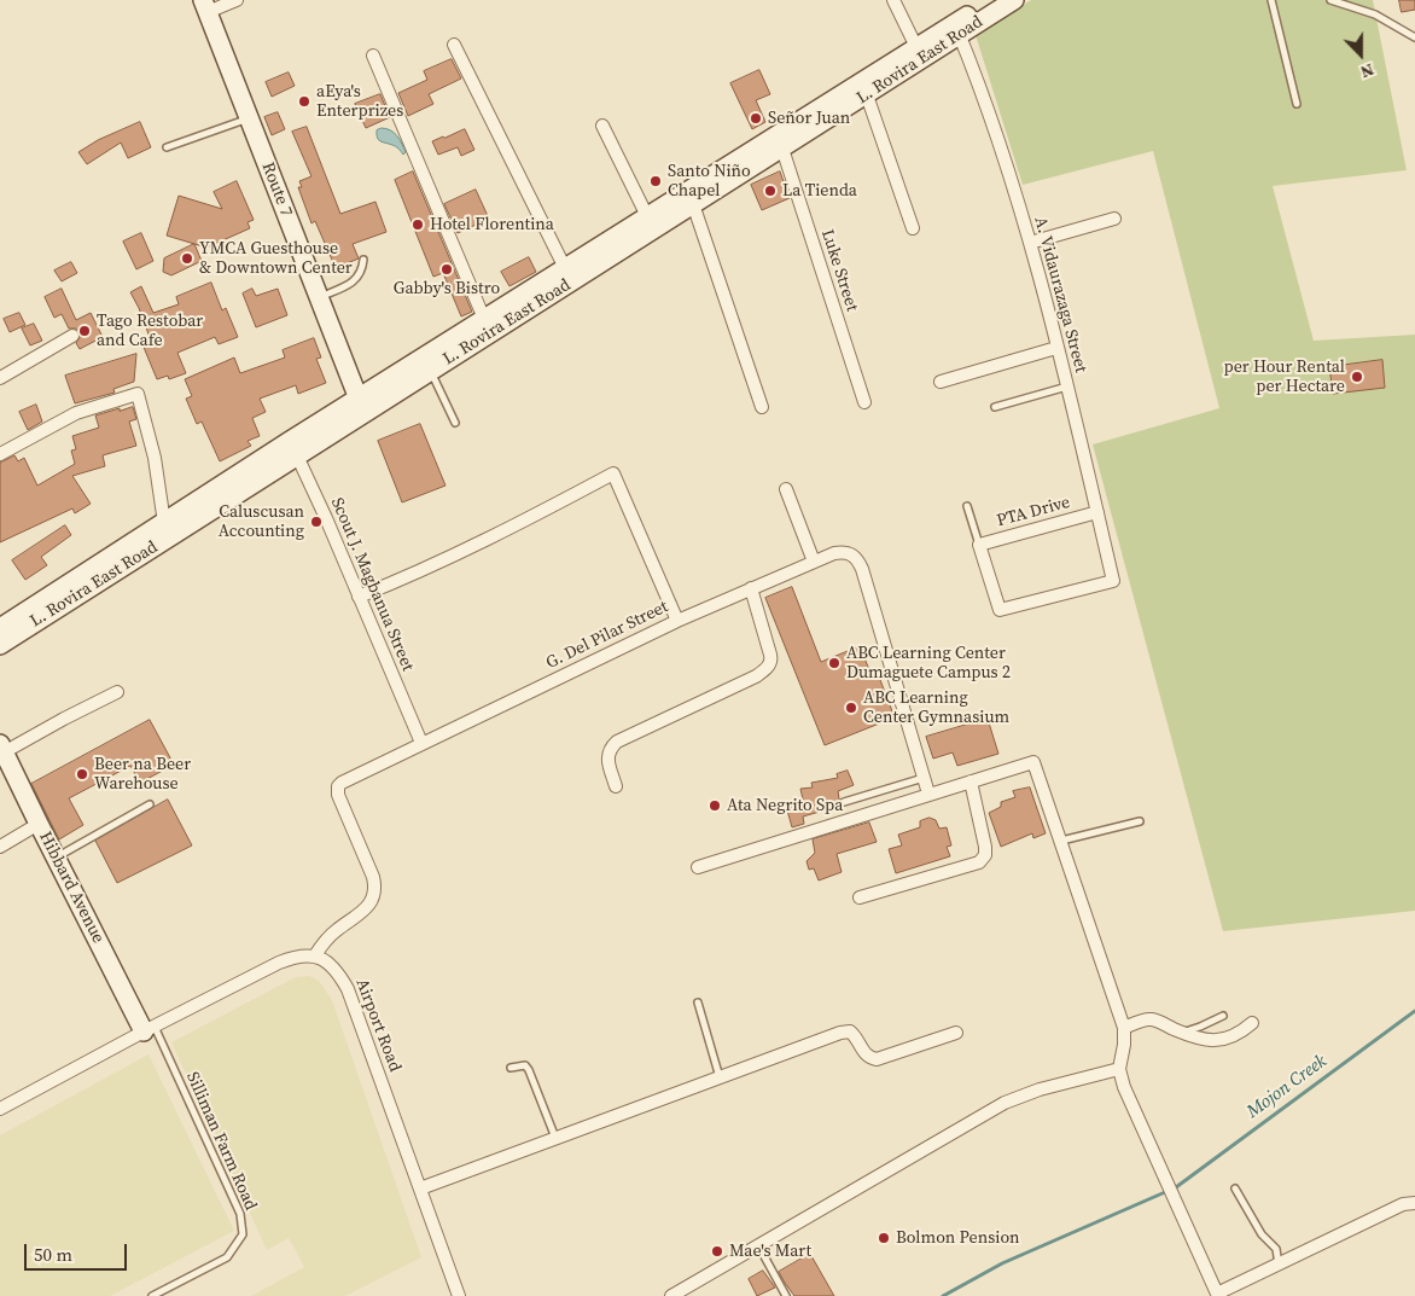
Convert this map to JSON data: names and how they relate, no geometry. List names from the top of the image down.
{
  "streets": {
    "main road": ["L. Rovira East Road", "Route 7", "Hibbard Avenue"],
    "street": [
      "Luke Street",
      "A. Vidaurazaga Street",
      "PTA Drive",
      "Scout J. Magbanua Street",
      "G. Del Pilar Street",
      "Airport Road"
    ],
    "lane": ["Silliman Farm Road"]
  },
  "crossings": [
    ["L. Rovira East Road", "Route 7"],
    ["L. Rovira East Road", "Luke Street"],
    ["L. Rovira East Road", "A. Vidaurazaga Street"],
    ["L. Rovira East Road", "Scout J. Magbanua Street"],
    ["A. Vidaurazaga Street", "PTA Drive"],
    ["Scout J. Magbanua Street", "G. Del Pilar Street"],
    ["G. Del Pilar Street", "Airport Road"],
    ["Hibbard Avenue", "Silliman Farm Road"]
  ],
  "water": ["Mojon Creek"],
  "places": [
    "aEya's Enterprizes",
    "Señor Juan",
    "Santo Niño Chapel",
    "La Tienda",
    "Hotel Florentina",
    "YMCA Guesthouse & Downtown Center",
    "Gabby's Bistro",
    "Tago Restobar and Cafe",
    "per Hour Rental per Hectare",
    "Caluscusan Accounting",
    "ABC Learning Center Dumaguete Campus 2",
    "ABC Learning Center Gymnasium",
    "Beer na Beer Warehouse",
    "Ata Negrito Spa",
    "Bolmon Pension",
    "Mae's Mart"
  ],
  "scale_bar": "50 m",
  "north": "bottom"
}
